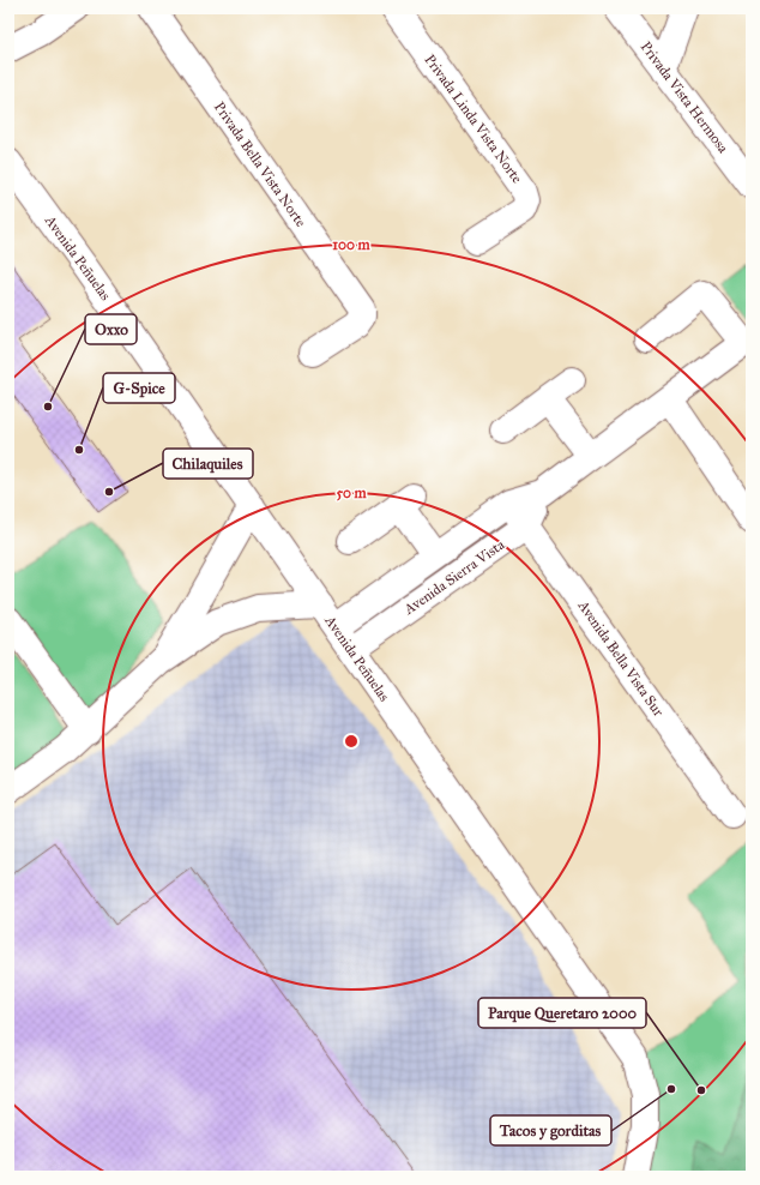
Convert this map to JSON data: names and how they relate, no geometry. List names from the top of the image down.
{
  "streets": {
    "street": [
      "Privada Vista Hermosa",
      "Privada Linda Vista Norte",
      "Privada Bella Vista Norte",
      "Avenida Peñuelas",
      "Avenida Sierra Vista",
      "Avenida Bella Vista Sur"
    ]
  },
  "crossings": [
    ["Avenida Peñuelas", "Avenida Sierra Vista"],
    ["Avenida Sierra Vista", "Avenida Bella Vista Sur"]
  ],
  "places": [
    "Oxxo",
    "G-Spice",
    "Chilaquiles",
    "Tacos y gorditas",
    "Parque Queretaro 2000"
  ],
  "rings": ["100 m", "50 m"]
}
